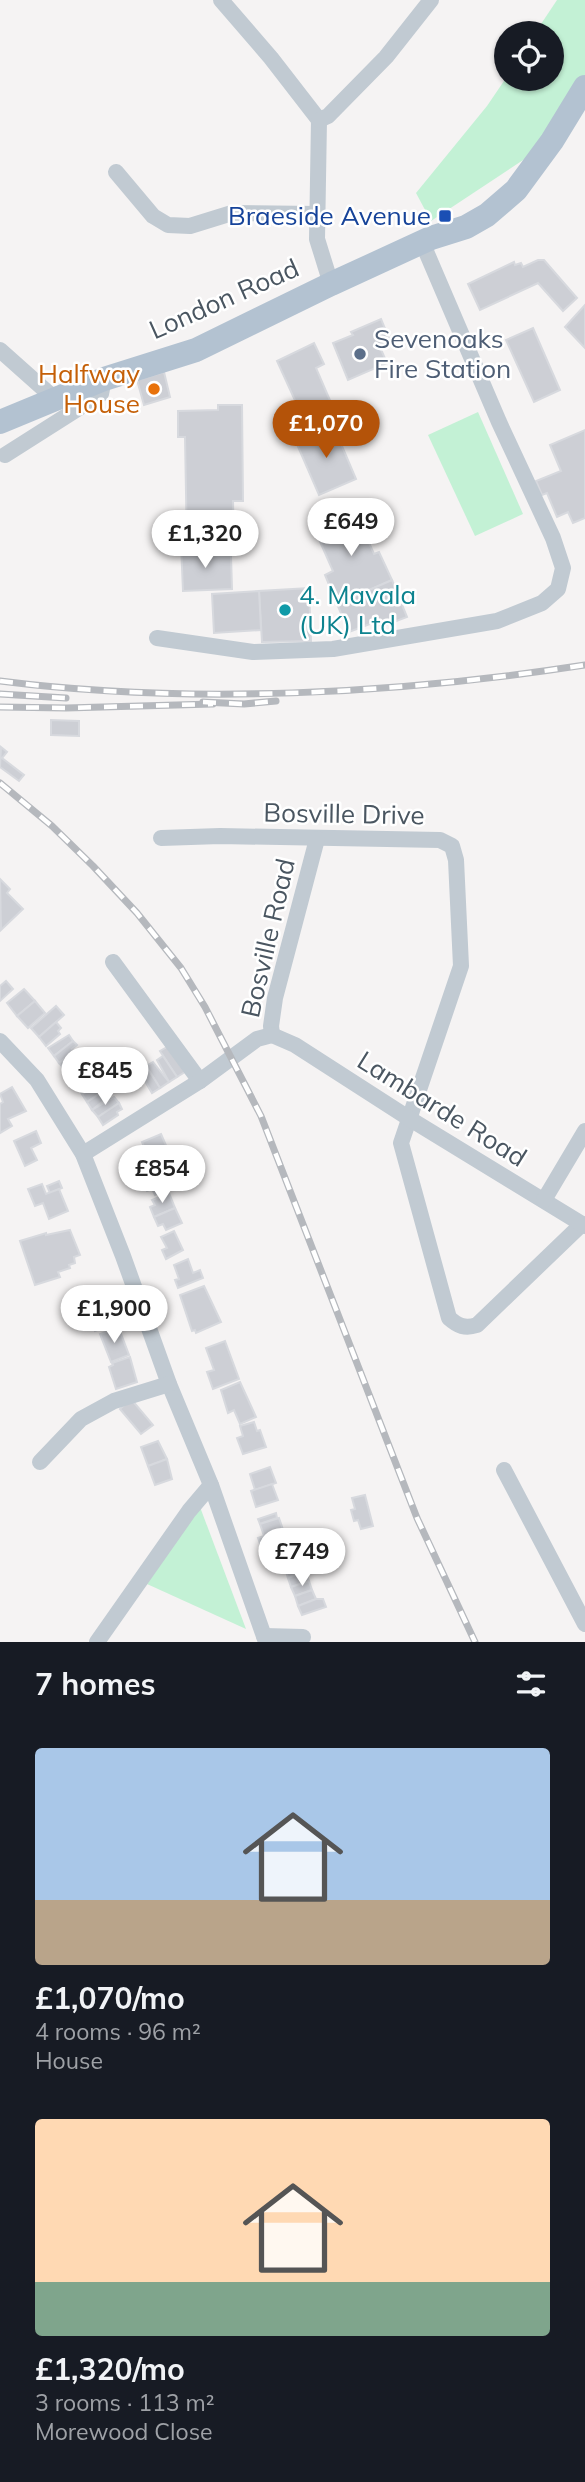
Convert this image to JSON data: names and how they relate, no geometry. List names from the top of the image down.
{
  "streets": {
    "main road": ["London Road"],
    "street": ["Bosville Drive", "Bosville Road", "Lambarde Road"]
  },
  "crossings": [
    ["Bosville Drive", "Bosville Road"],
    ["Bosville Drive", "Lambarde Road"],
    ["Bosville Road", "Lambarde Road"]
  ],
  "places": {
    "transit": ["Braeside Avenue"],
    "other": ["Sevenoaks Fire Station", "Halfway House", "4. Mavala (UK) Ltd"]
  },
  "page": {
    "price": [
      "£1,070",
      "£649",
      "£1,320",
      "£845",
      "£854",
      "£1,900",
      "£749"
    ],
    "heading": "7 homes",
    "list": [
      {
        "name": "£1,070/mo",
        "note": "4 rooms · 96 m² · House"
      },
      {
        "name": "£1,320/mo",
        "note": "3 rooms · 113 m² · Morewood Close"
      }
    ]
  }
}
